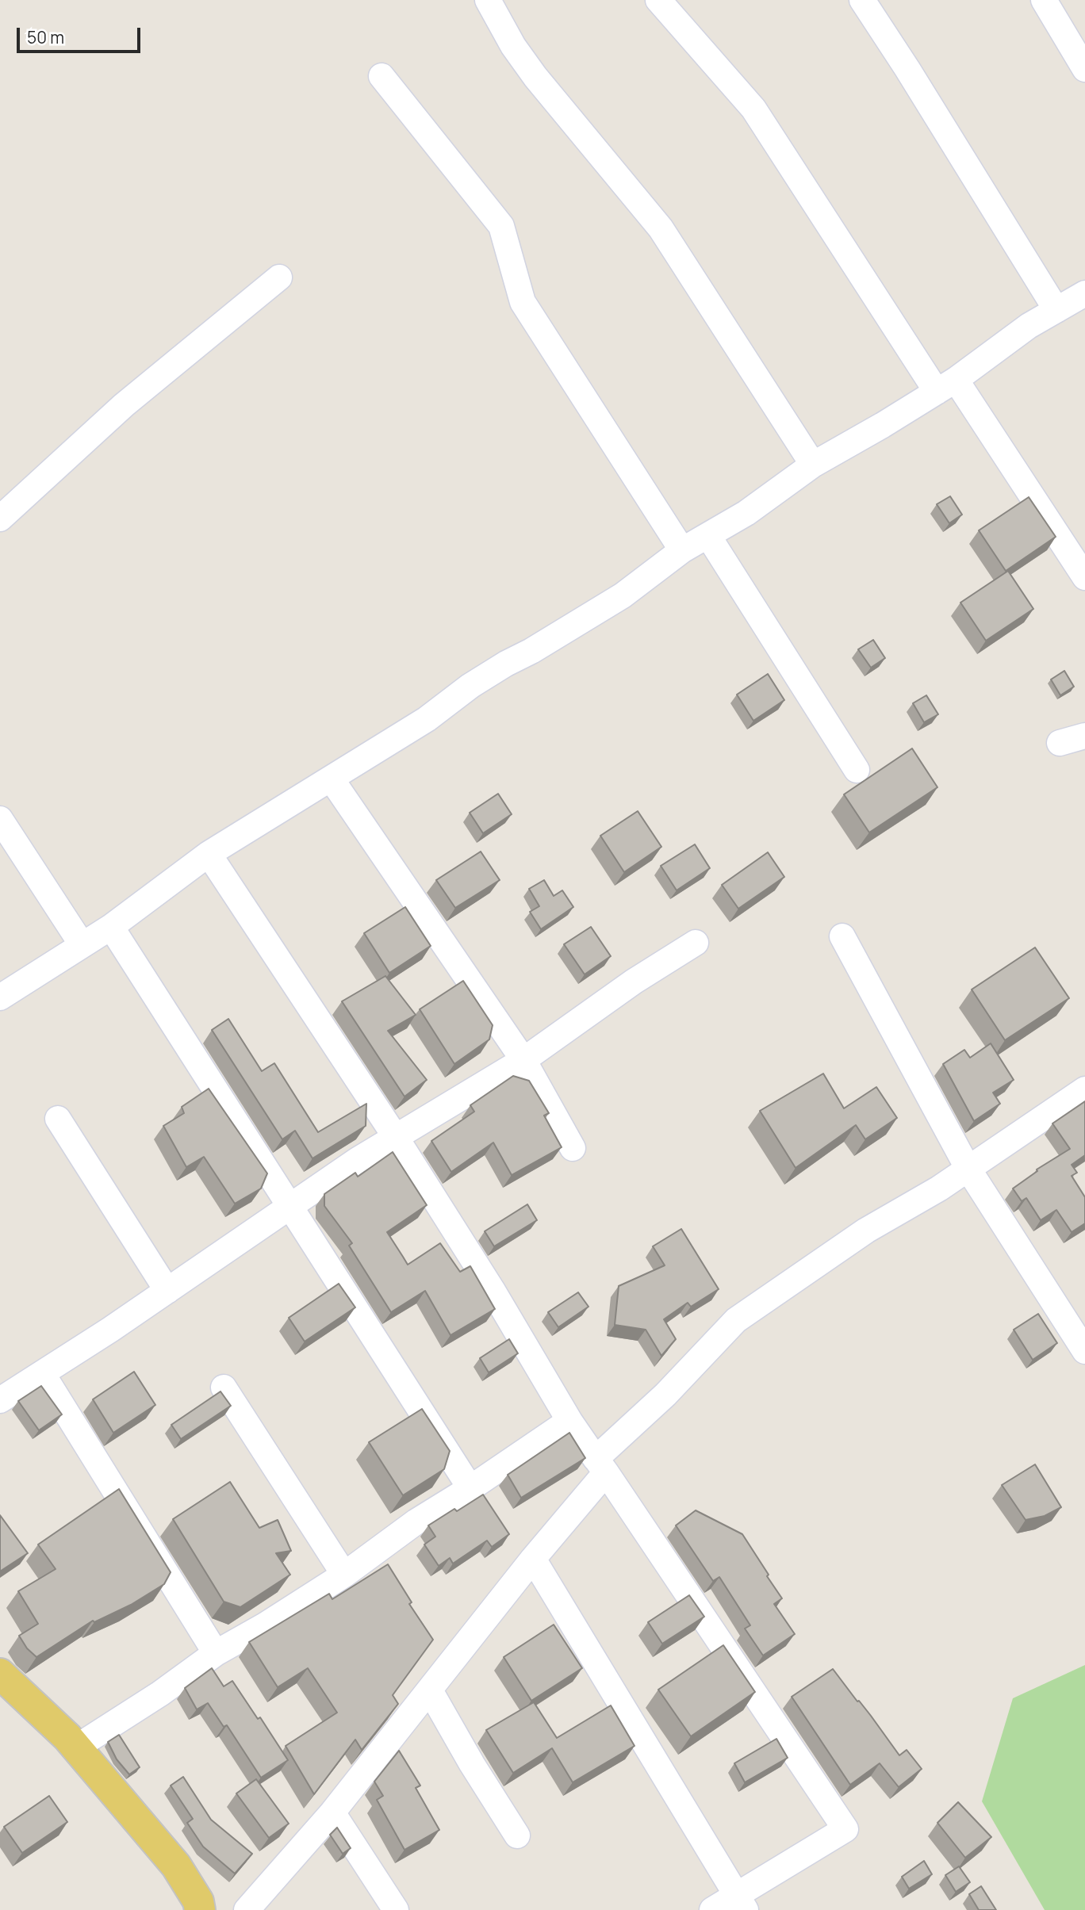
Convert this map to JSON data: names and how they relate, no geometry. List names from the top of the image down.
{
  "scale_bar": "50 m"
}
